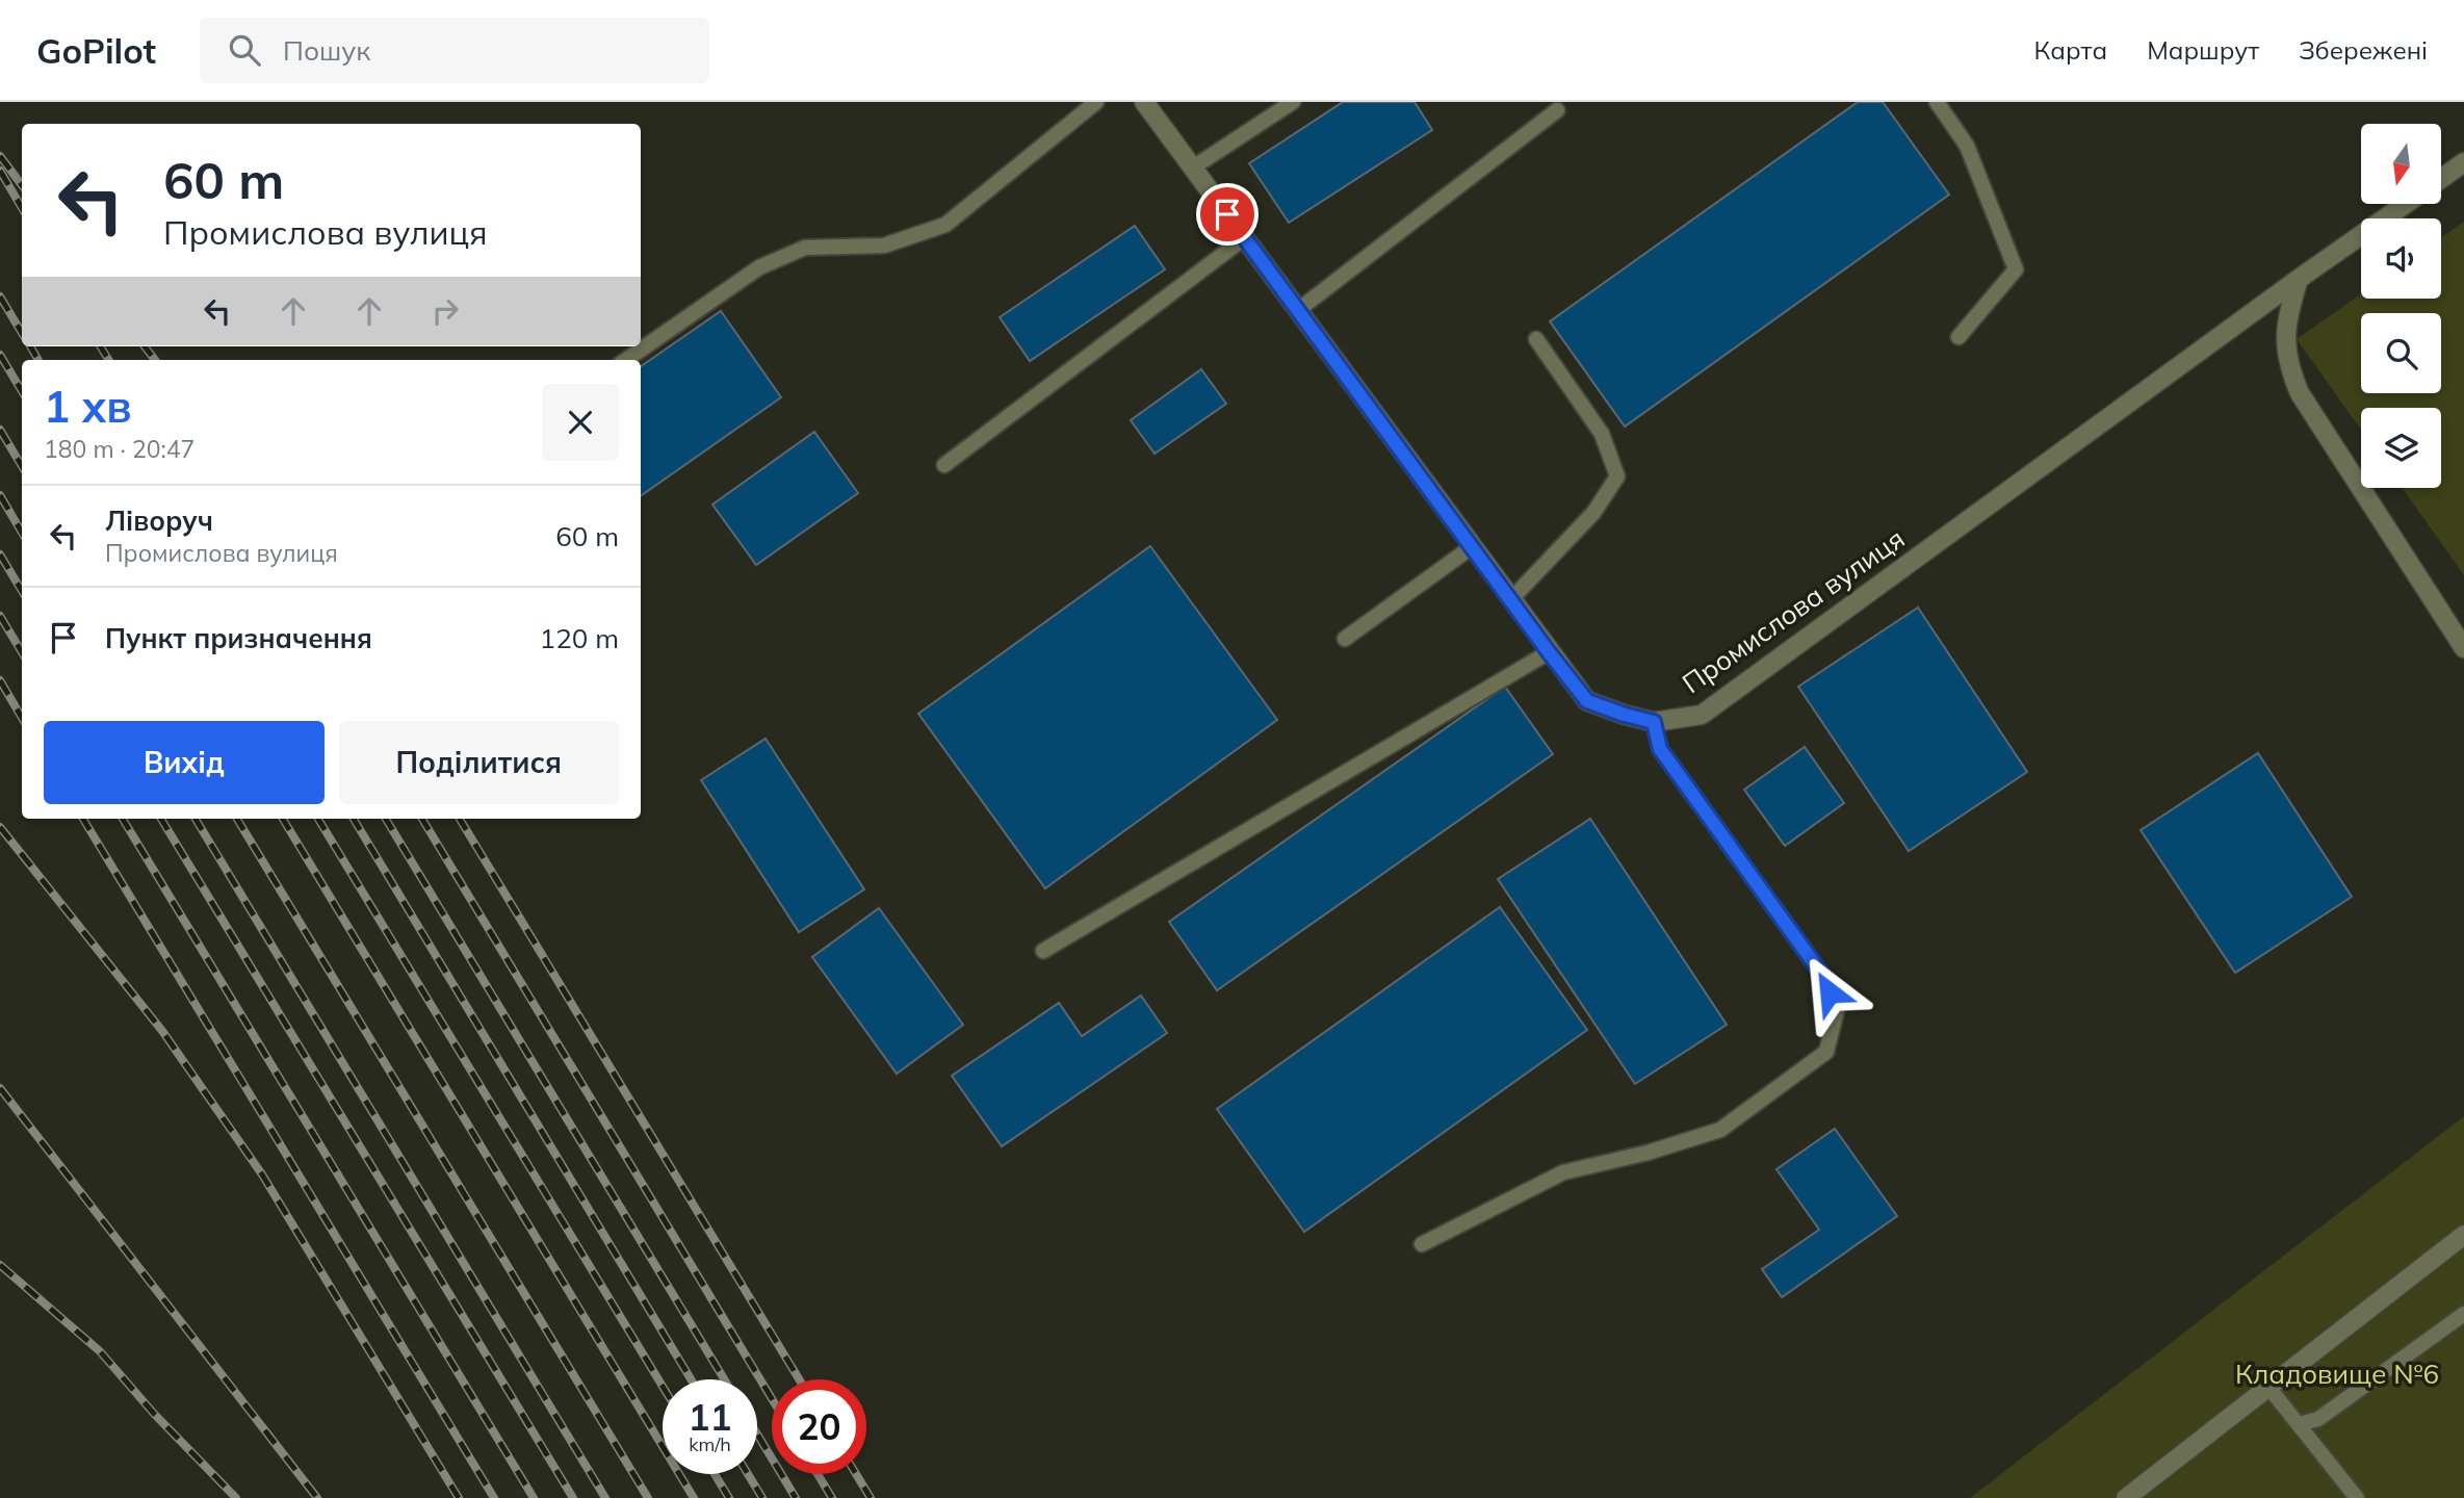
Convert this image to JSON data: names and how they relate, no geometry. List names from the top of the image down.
{
  "streets": {
    "street": ["Промислова вулиця"]
  },
  "parks": ["Кладовище №6"],
  "north": "bottom",
  "page": {
    "header": "GoPilot",
    "search": "Пошук",
    "nav": ["Карта", "Маршрут", "Збережені"],
    "turn": ["60 m", "Промислова вулиця"],
    "heading": ["1 хв", "180 m · 20:47"],
    "list": [
      {
        "name": "Ліворуч",
        "note": "Промислова вулиця",
        "value": "60 m"
      },
      {
        "name": "Пункт призначення",
        "value": "120 m"
      }
    ],
    "buttons": ["Вихід", "Поділитися"],
    "speed": "11 km/h",
    "limit": "20"
  }
}
